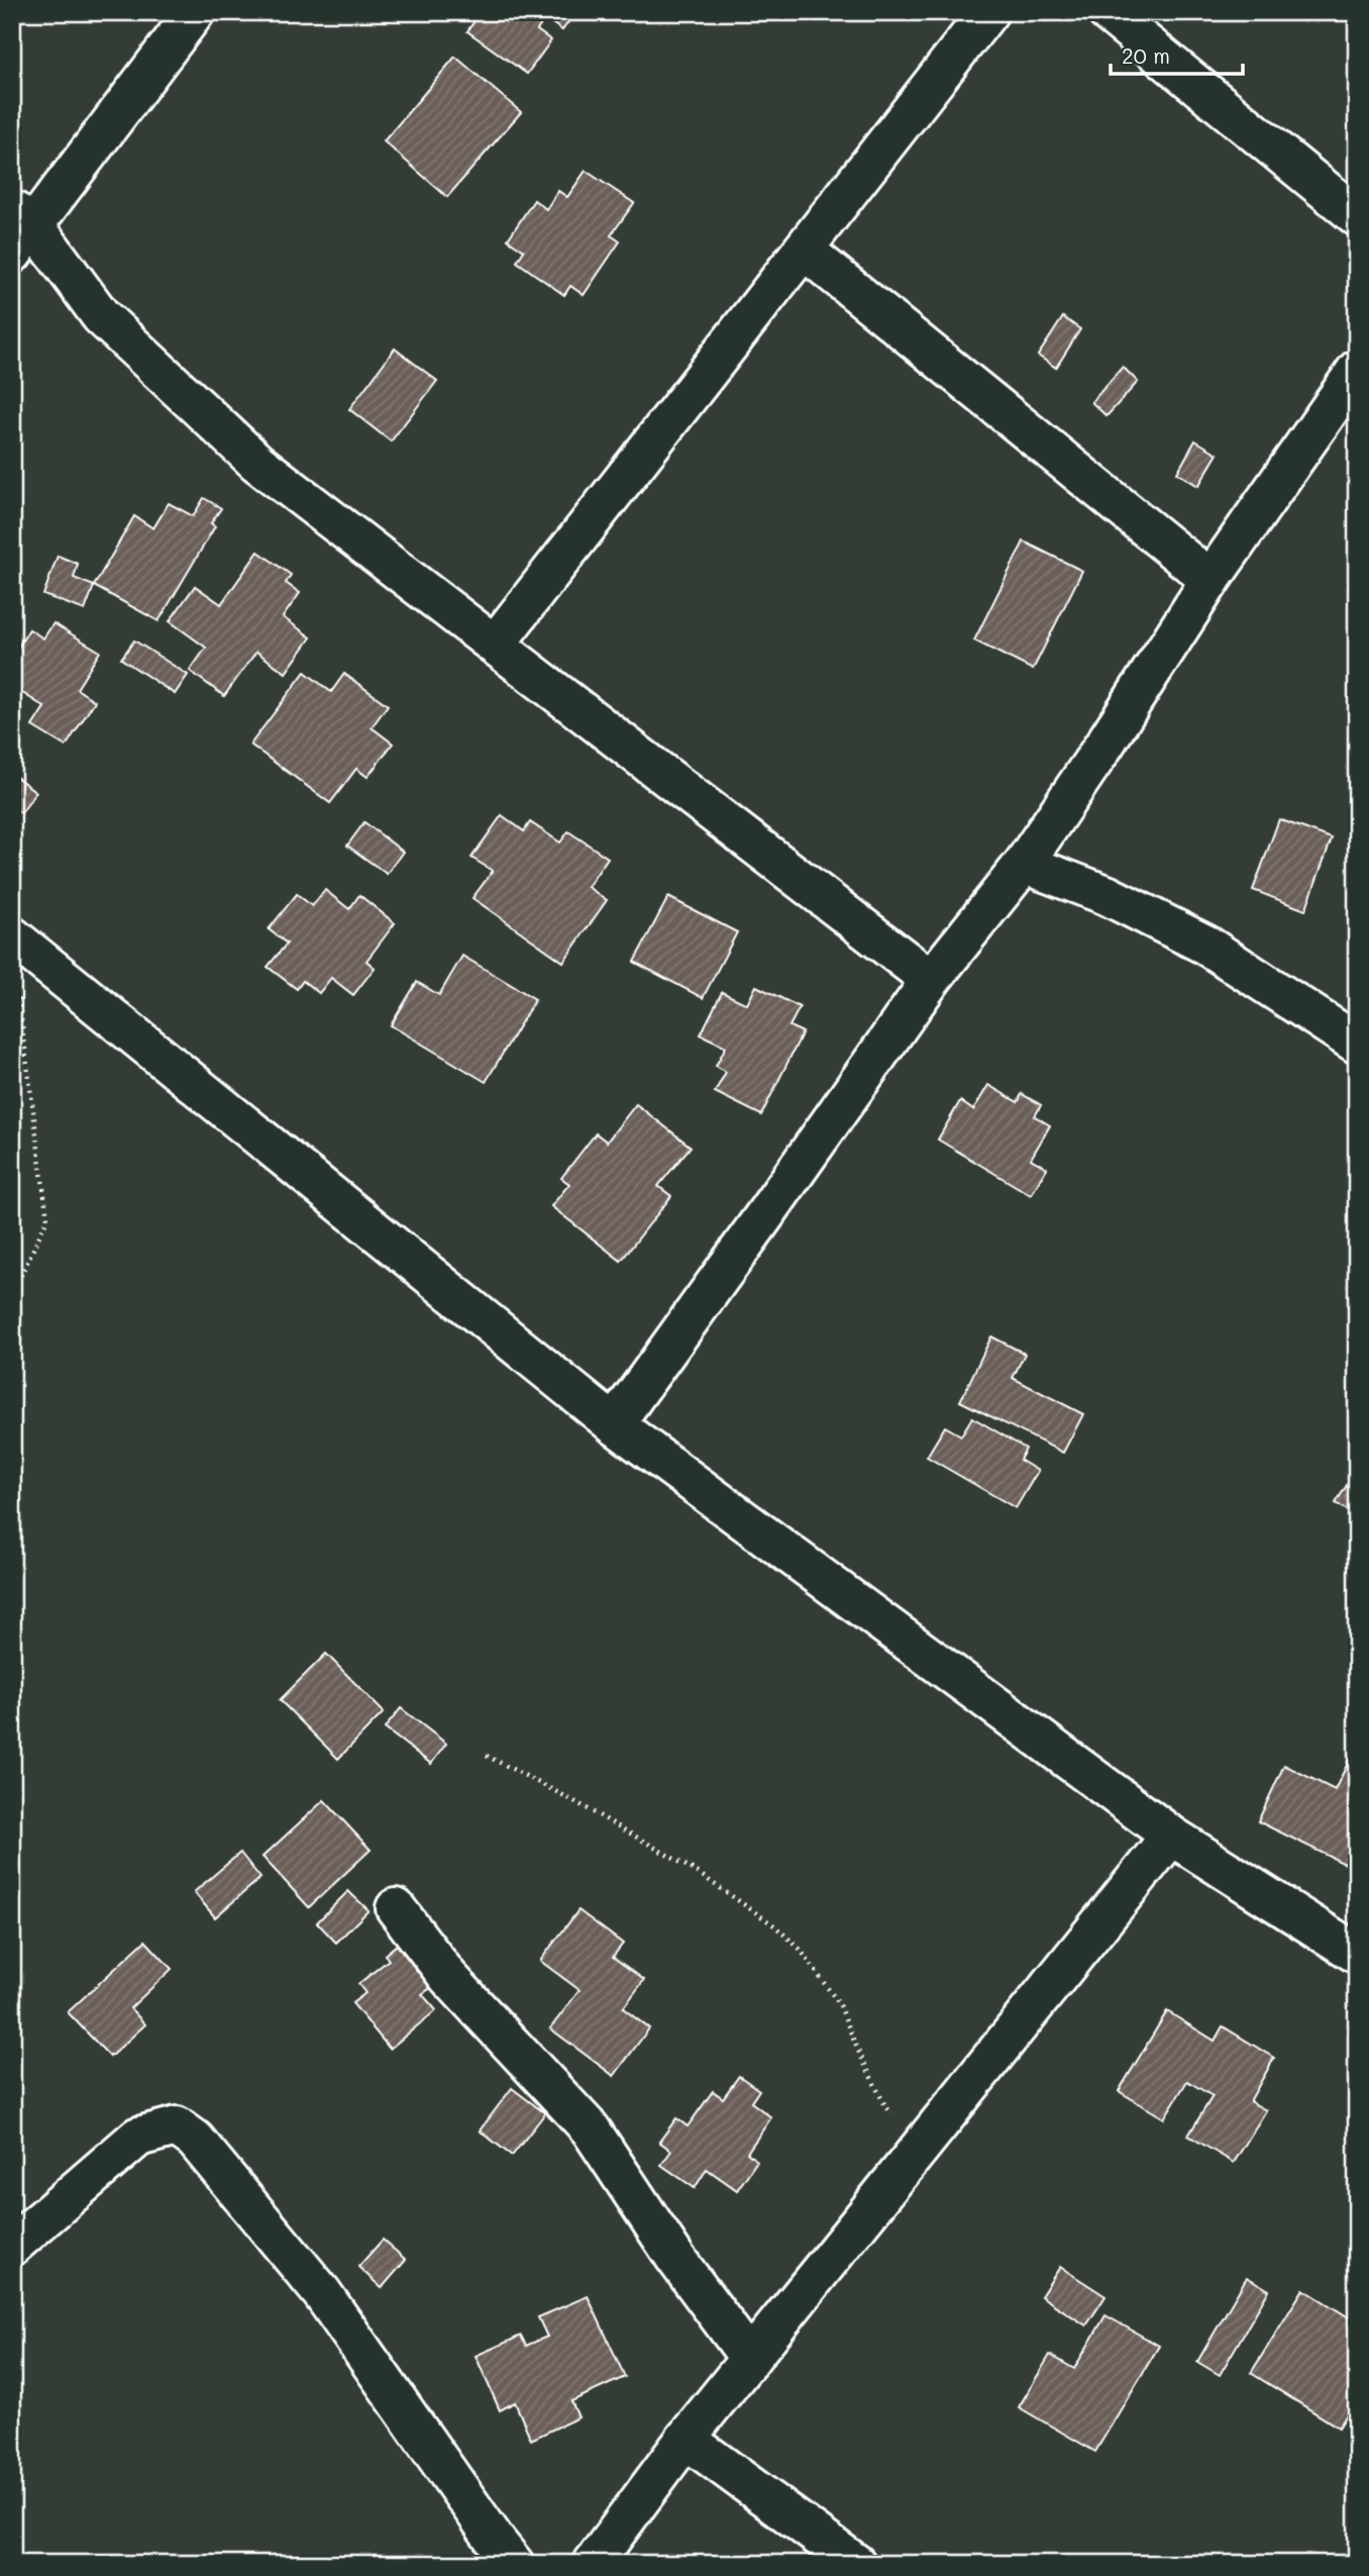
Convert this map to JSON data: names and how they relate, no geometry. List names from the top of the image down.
{
  "scale_bar": "20 m"
}
